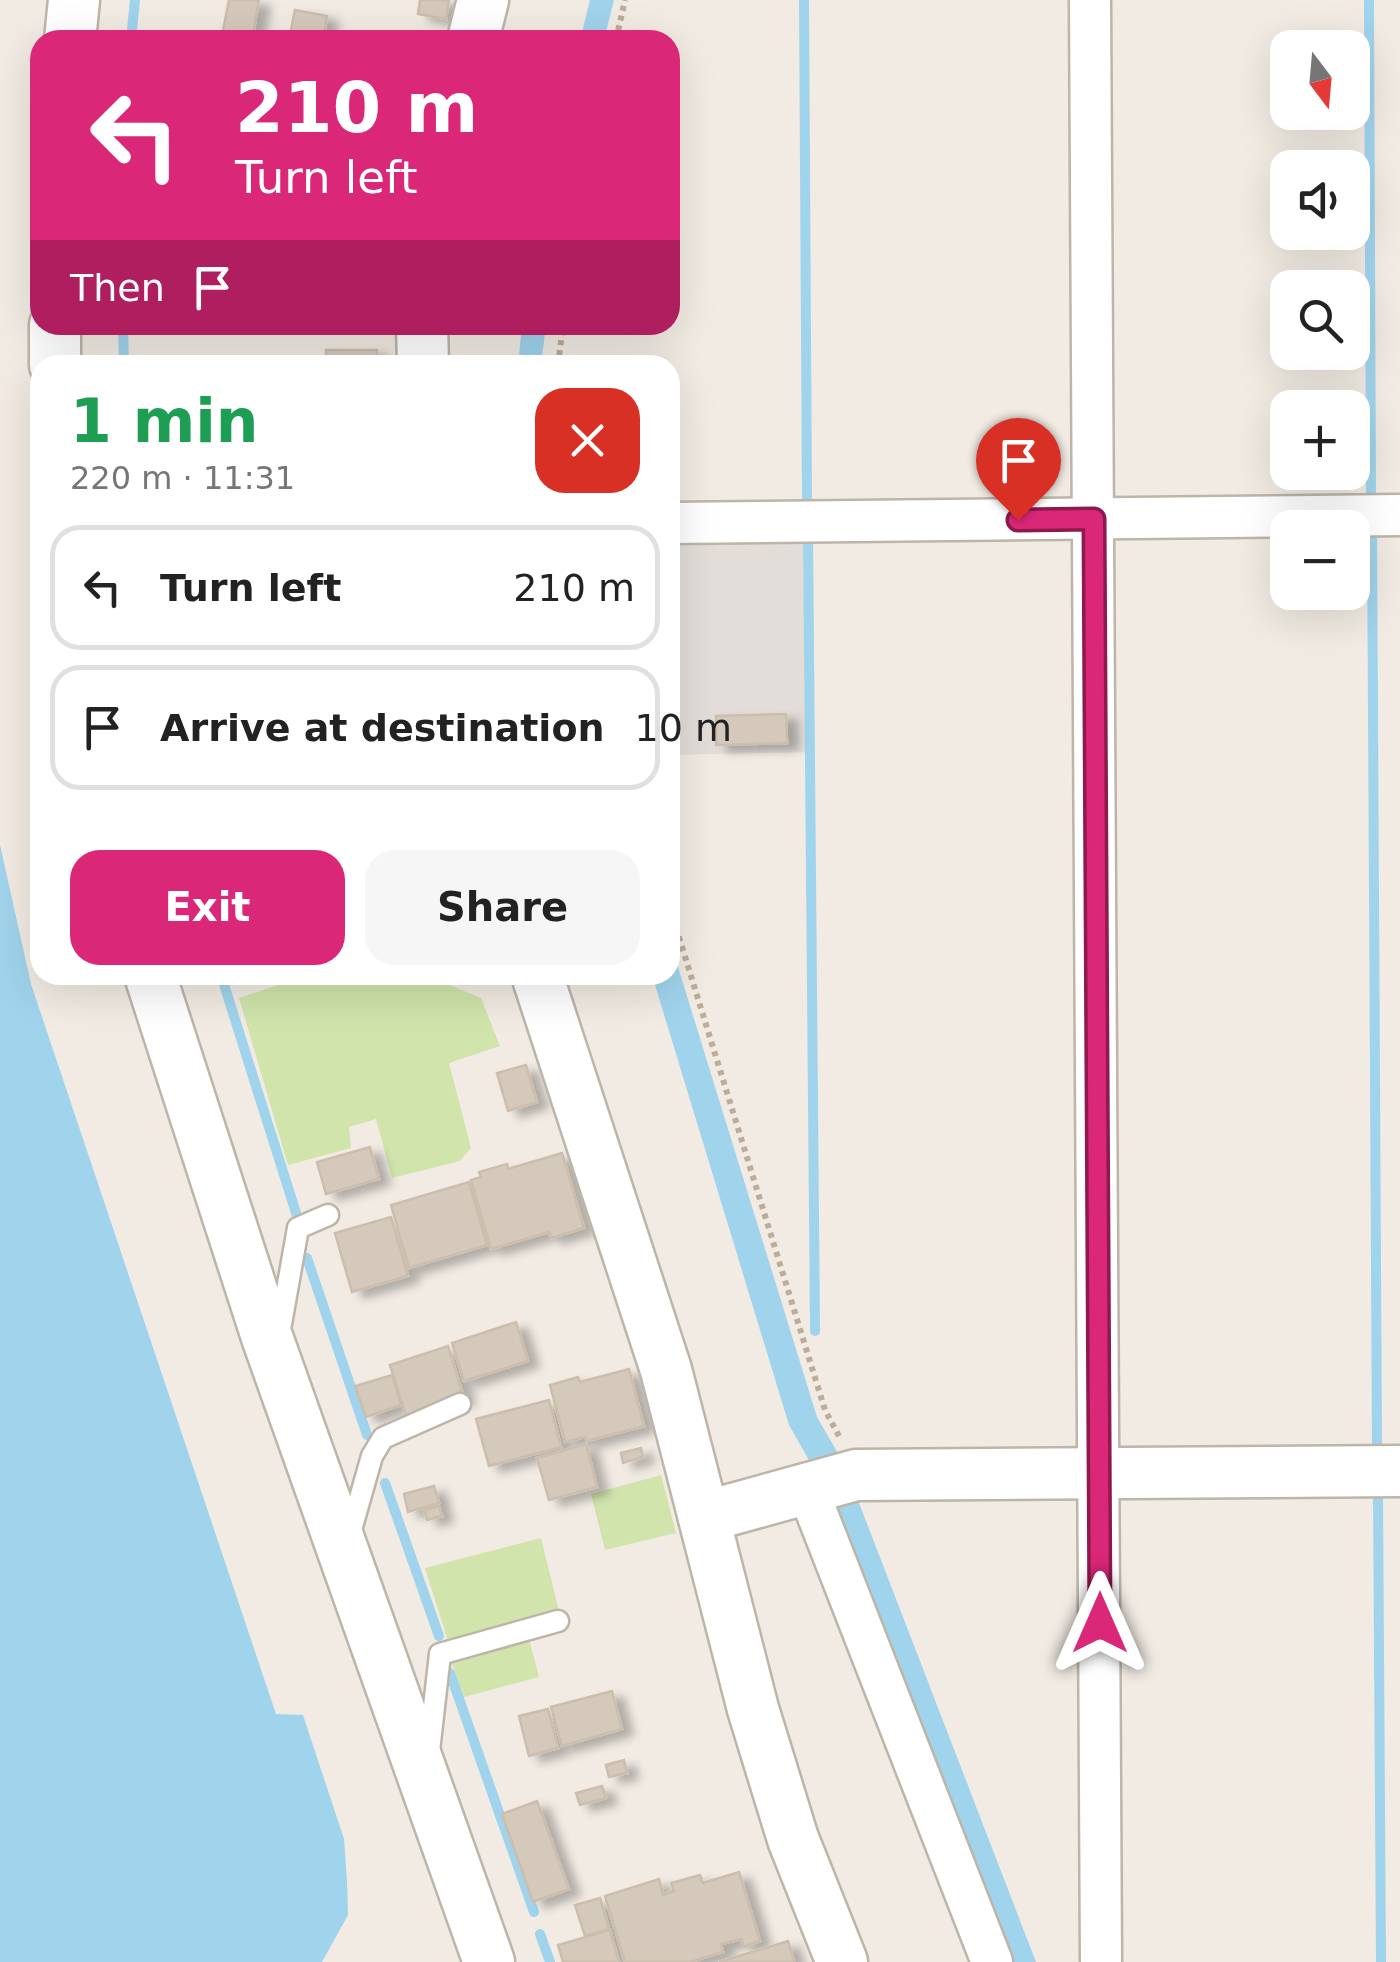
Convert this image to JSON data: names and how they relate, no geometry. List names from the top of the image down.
{
  "north": "bottom",
  "page": {
    "map_buttons": ["+", "−"],
    "turn": ["210 m", "Turn left"],
    "then": "Then",
    "heading": ["1 min", "220 m · 11:31"],
    "list": [
      {
        "name": "Turn left",
        "value": "210 m"
      },
      {
        "name": "Arrive at destination",
        "value": "10 m"
      }
    ],
    "buttons": ["Exit", "Share"]
  }
}
